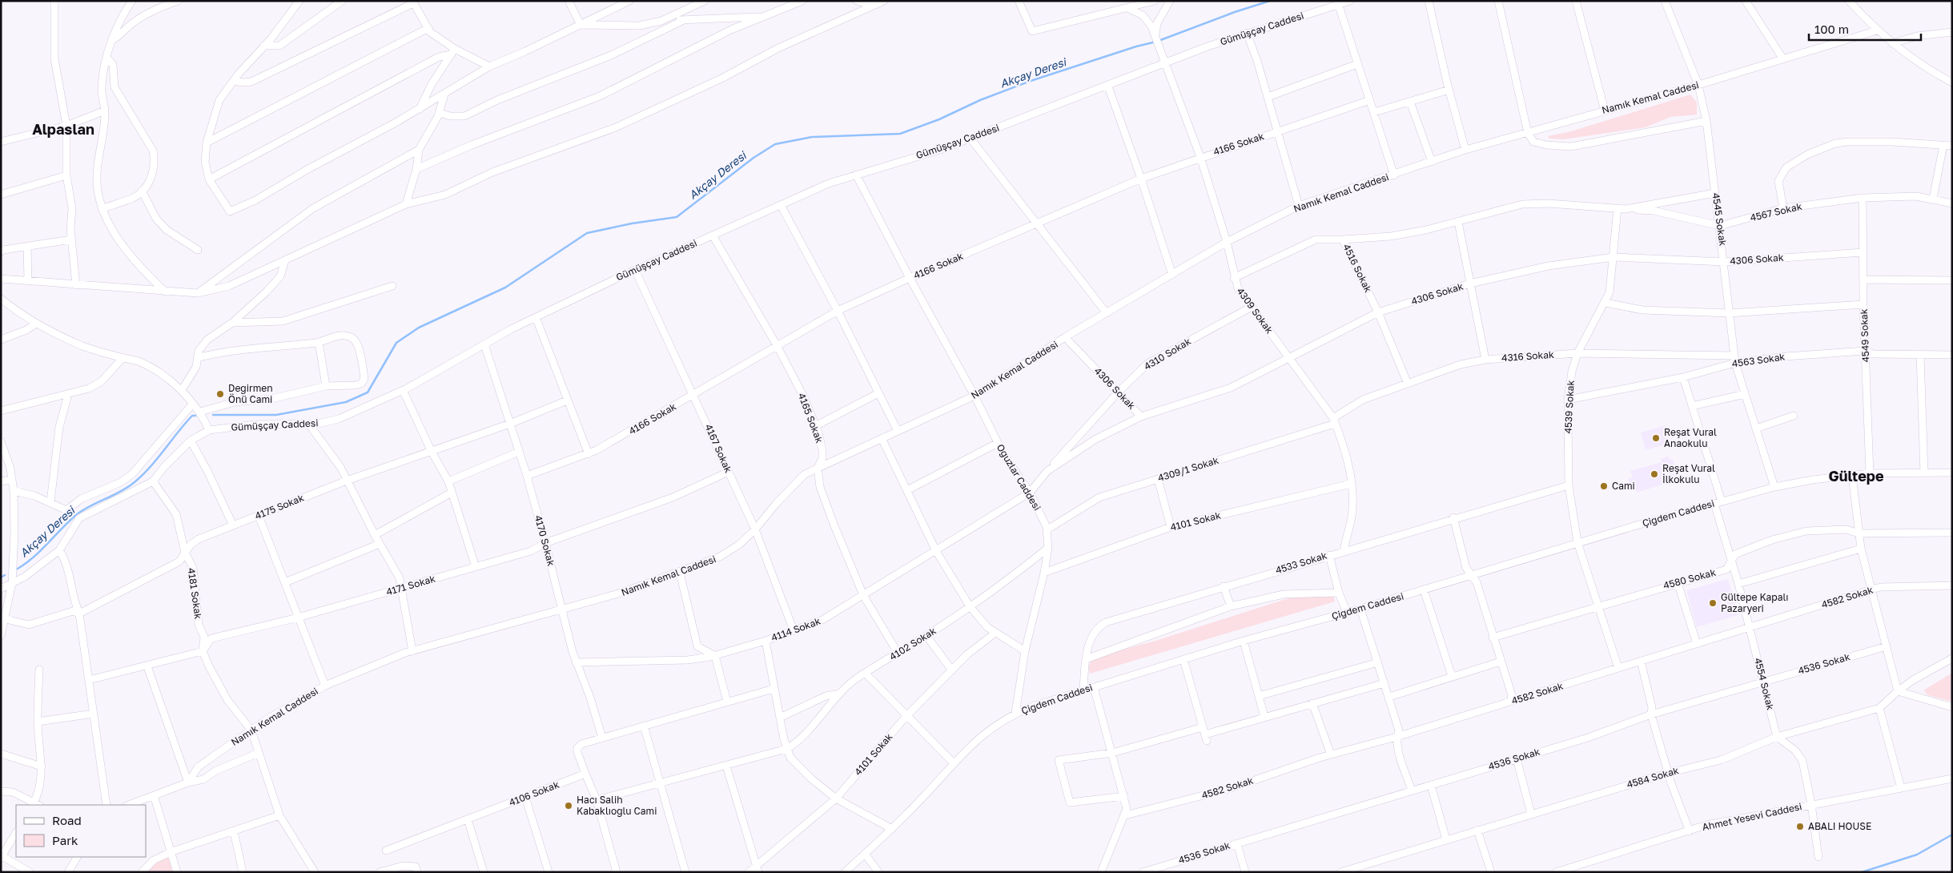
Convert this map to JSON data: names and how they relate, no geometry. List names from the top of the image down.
{
  "streets": {
    "street": [
      "Gümüşçay Caddesi",
      "Namık Kemal Caddesi",
      "4166 Sokak",
      "4567 Sokak",
      "4545 Sokak",
      "4306 Sokak",
      "4516 Sokak",
      "4309 Sokak",
      "4549 Sokak",
      "4310 Sokak",
      "4316 Sokak",
      "4563 Sokak",
      "4539 Sokak",
      "4165 Sokak",
      "4167 Sokak",
      "4309/1 Sokak",
      "Oğuzlar Caddesi",
      "4175 Sokak",
      "Çiğdem Caddesi",
      "4101 Sokak",
      "4170 Sokak",
      "4533 Sokak",
      "4580 Sokak",
      "4171 Sokak",
      "4181 Sokak",
      "4582 Sokak",
      "4114 Sokak",
      "4102 Sokak",
      "4536 Sokak",
      "4554 Sokak",
      "4584 Sokak",
      "4106 Sokak",
      "Ahmet Yesevi Caddesi"
    ]
  },
  "crossings": [
    ["Gümüşçay Caddesi", "4309 Sokak"],
    ["Gümüşçay Caddesi", "4165 Sokak"],
    ["Gümüşçay Caddesi", "4167 Sokak"],
    ["Gümüşçay Caddesi", "Oğuzlar Caddesi"],
    ["Gümüşçay Caddesi", "4170 Sokak"],
    ["Gümüşçay Caddesi", "4181 Sokak"],
    ["Namık Kemal Caddesi", "4545 Sokak"],
    ["Namık Kemal Caddesi", "4306 Sokak"],
    ["Namık Kemal Caddesi", "4309 Sokak"],
    ["Namık Kemal Caddesi", "4165 Sokak"],
    ["Namık Kemal Caddesi", "4167 Sokak"],
    ["Namık Kemal Caddesi", "Oğuzlar Caddesi"],
    ["Namık Kemal Caddesi", "4170 Sokak"],
    ["Namık Kemal Caddesi", "4181 Sokak"],
    ["4166 Sokak", "4309 Sokak"],
    ["4166 Sokak", "4165 Sokak"],
    ["4166 Sokak", "4167 Sokak"],
    ["4166 Sokak", "Oğuzlar Caddesi"],
    ["4166 Sokak", "4170 Sokak"],
    ["4567 Sokak", "4545 Sokak"],
    ["4567 Sokak", "4549 Sokak"],
    ["4567 Sokak", "4539 Sokak"],
    ["4545 Sokak", "4306 Sokak"],
    ["4545 Sokak", "4316 Sokak"],
    ["4545 Sokak", "4563 Sokak"],
    ["4545 Sokak", "Çiğdem Caddesi"],
    ["4306 Sokak", "4516 Sokak"],
    ["4306 Sokak", "4309 Sokak"],
    ["4306 Sokak", "4549 Sokak"],
    ["4306 Sokak", "4310 Sokak"],
    ["4306 Sokak", "4539 Sokak"],
    ["4516 Sokak", "4309 Sokak"],
    ["4516 Sokak", "4316 Sokak"],
    ["4309 Sokak", "4310 Sokak"],
    ["4309 Sokak", "4316 Sokak"],
    ["4309 Sokak", "4309/1 Sokak"],
    ["4309 Sokak", "4101 Sokak"],
    ["4309 Sokak", "4533 Sokak"],
    ["4549 Sokak", "4563 Sokak"],
    ["4549 Sokak", "Çiğdem Caddesi"],
    ["4310 Sokak", "Oğuzlar Caddesi"],
    ["4310 Sokak", "4114 Sokak"],
    ["4316 Sokak", "4563 Sokak"],
    ["4316 Sokak", "4539 Sokak"],
    ["4316 Sokak", "4309/1 Sokak"],
    ["4563 Sokak", "4539 Sokak"],
    ["4563 Sokak", "4554 Sokak"],
    ["4539 Sokak", "Çiğdem Caddesi"],
    ["4539 Sokak", "4533 Sokak"],
    ["4539 Sokak", "4580 Sokak"],
    ["4539 Sokak", "4582 Sokak"],
    ["4165 Sokak", "4114 Sokak"],
    ["4165 Sokak", "4102 Sokak"],
    ["4167 Sokak", "4171 Sokak"],
    ["4167 Sokak", "4114 Sokak"],
    ["4309/1 Sokak", "Oğuzlar Caddesi"],
    ["Oğuzlar Caddesi", "Çiğdem Caddesi"],
    ["Oğuzlar Caddesi", "4101 Sokak"],
    ["Oğuzlar Caddesi", "4114 Sokak"],
    ["Oğuzlar Caddesi", "4102 Sokak"],
    ["4175 Sokak", "4170 Sokak"],
    ["4175 Sokak", "4181 Sokak"],
    ["Çiğdem Caddesi", "4533 Sokak"],
    ["Çiğdem Caddesi", "4554 Sokak"],
    ["4170 Sokak", "4171 Sokak"],
    ["4170 Sokak", "4114 Sokak"],
    ["4580 Sokak", "4554 Sokak"],
    ["4171 Sokak", "4181 Sokak"],
    ["4582 Sokak", "4554 Sokak"],
    ["4536 Sokak", "4554 Sokak"],
    ["4554 Sokak", "4584 Sokak"]
  ],
  "districts": ["Alpaslan", "Gültepe"],
  "water": ["Akçay Deresi"],
  "places": [
    "Değirmen Önü Cami",
    "Reşat Vural Anaokulu",
    "Reşat Vural İlkokulu",
    "Cami",
    "Gültepe Kapalı Pazaryeri",
    "Hacı Salih Kabaklıoğlu Cami",
    "ABALI HOUSE"
  ],
  "legend": ["Road", "Park"],
  "scale_bar": "100 m"
}
